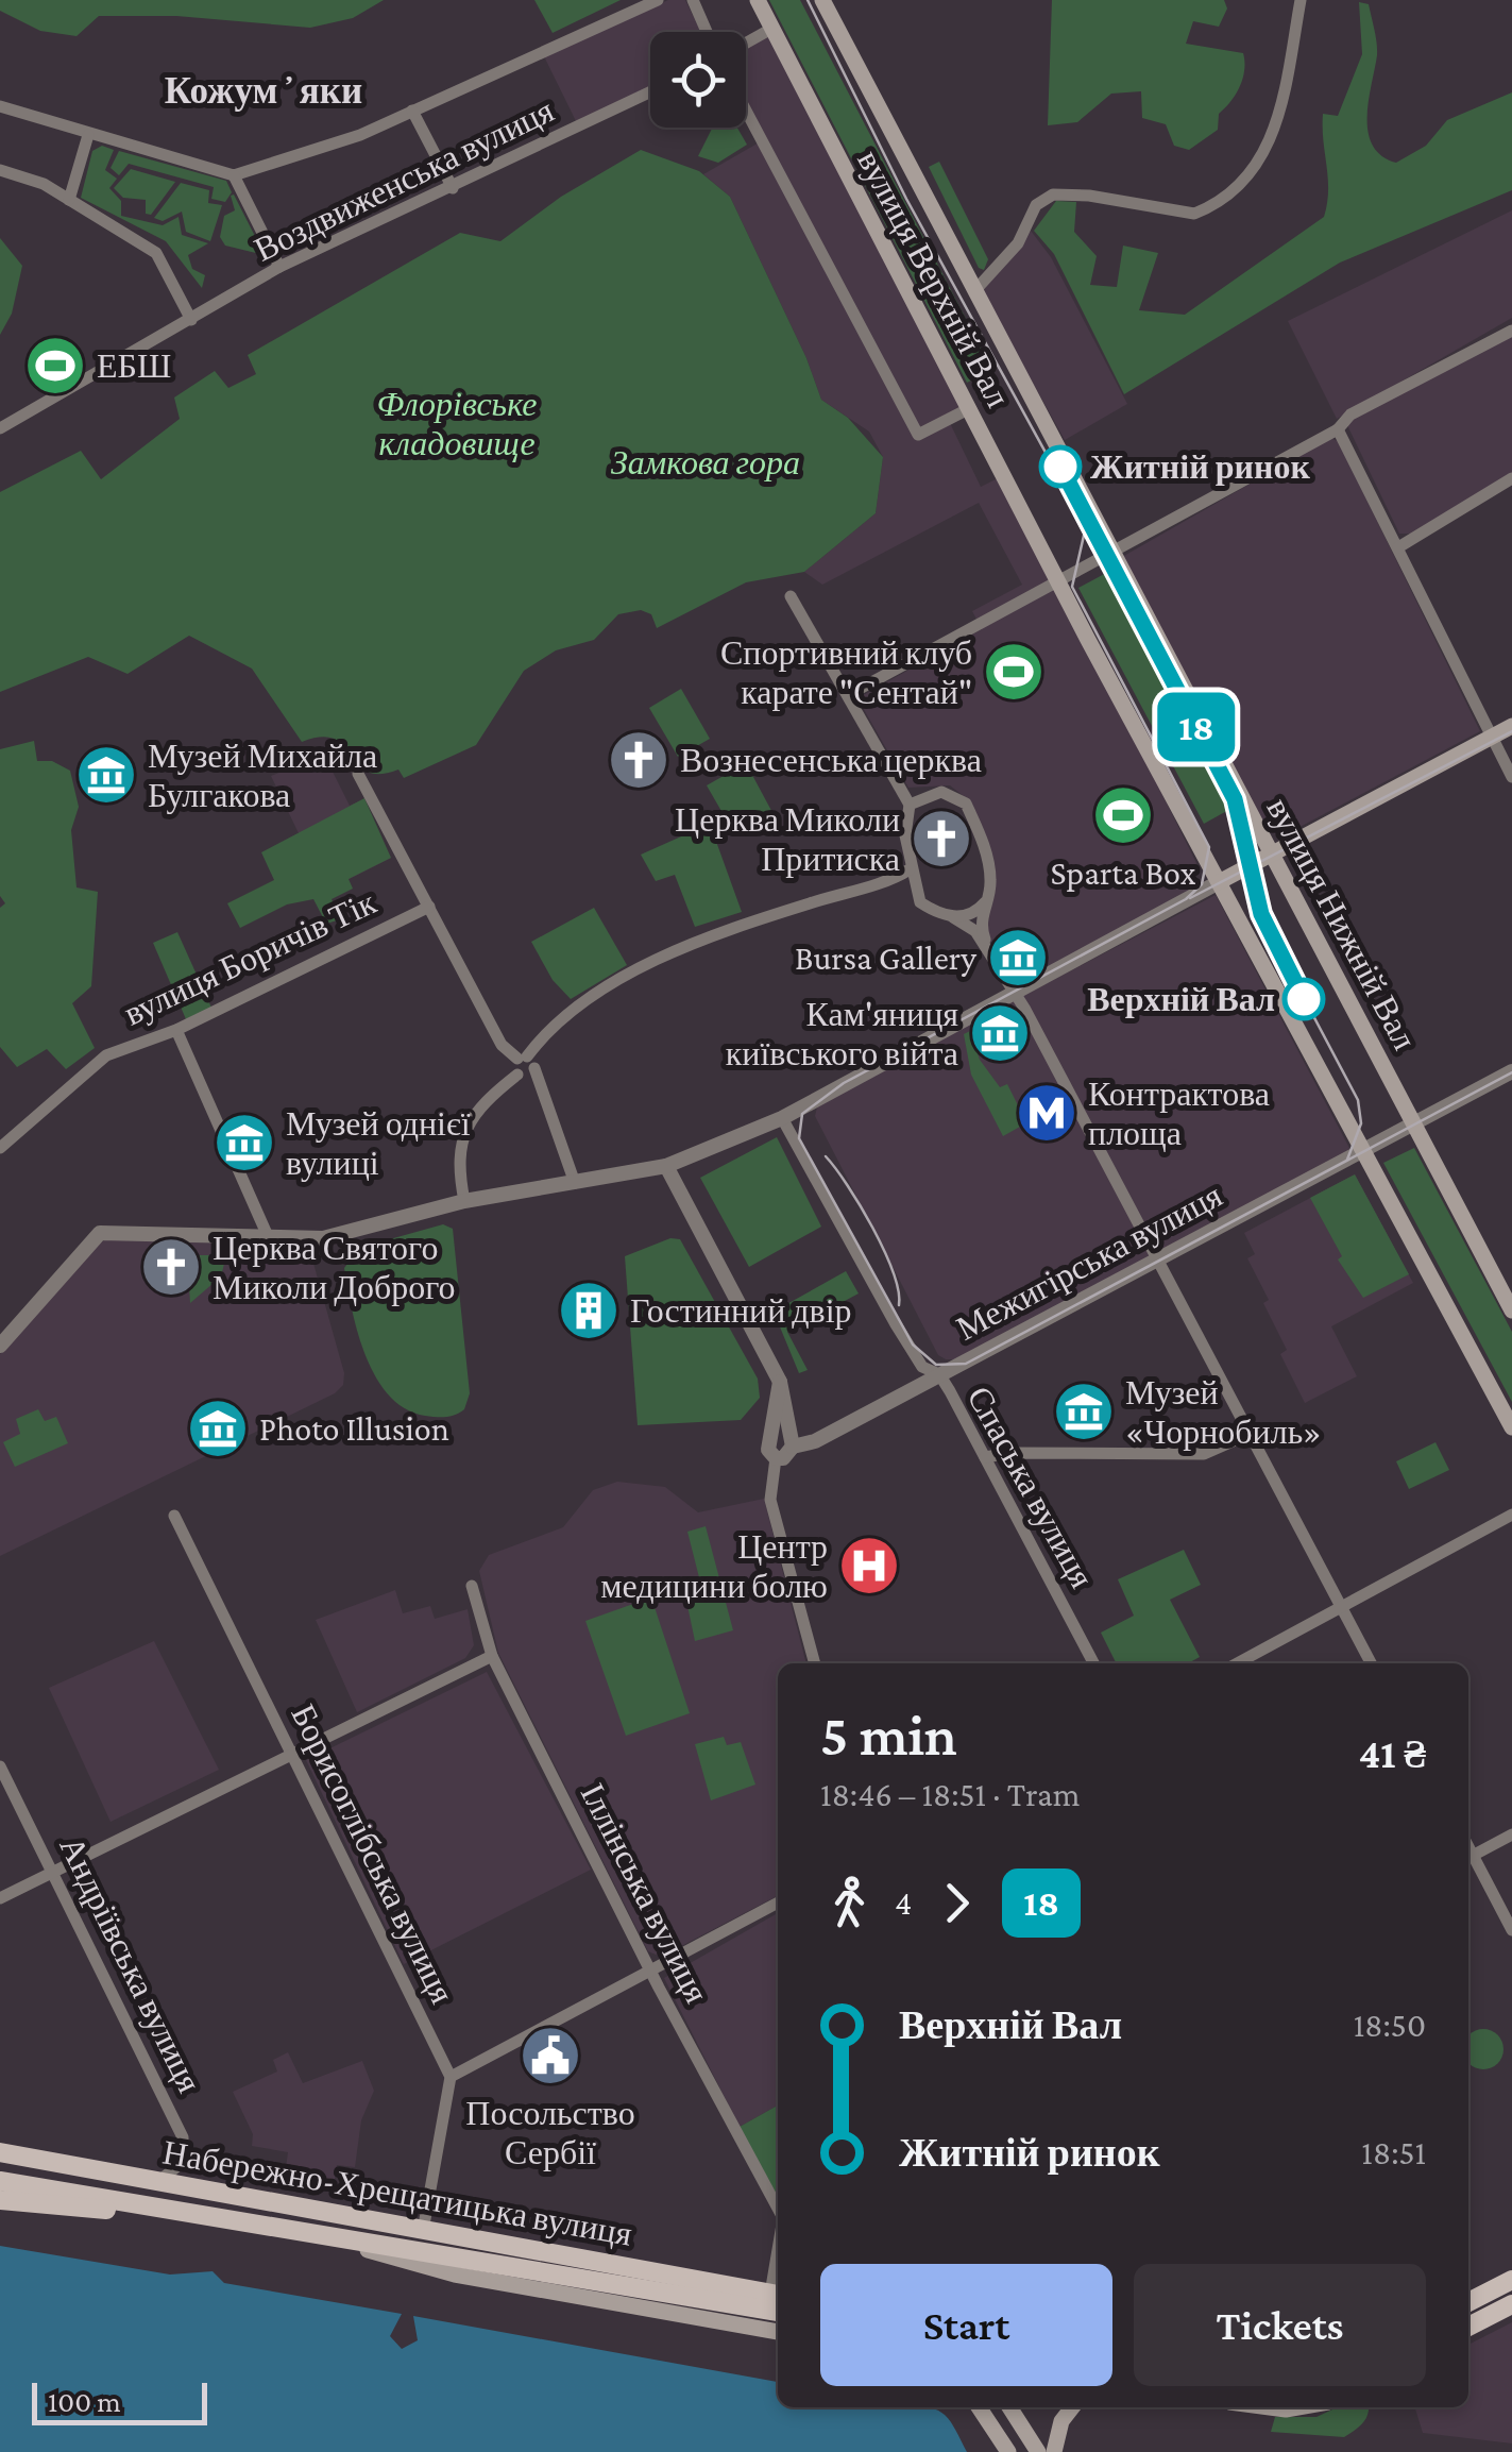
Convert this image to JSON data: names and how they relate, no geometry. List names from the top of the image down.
{
  "streets": {
    "main road": ["вулиця Верхній Вал", "вулиця Нижній Вал", "Набережно-Хрещатицька вулиця"],
    "street": [
      "Воздвиженська вулиця",
      "вулиця Боричів Тік",
      "Межигірська вулиця",
      "Спаська вулиця",
      "Борисоглібська вулиця",
      "Іллінська вулиця",
      "Андріївська вулиця"
    ]
  },
  "crossings": [
    ["вулиця Верхній Вал", "Межигірська вулиця"],
    ["вулиця Нижній Вал", "Межигірська вулиця"],
    ["Межигірська вулиця", "Спаська вулиця"],
    ["Борисоглібська вулиця", "Набережно-Хрещатицька вулиця"],
    ["Андріївська вулиця", "Набережно-Хрещатицька вулиця"]
  ],
  "districts": ["Кожумʼяки"],
  "parks": ["Флорівське кладовище", "Замкова гора"],
  "places": {
    "sports": ["ЕБШ", "Спортивний клуб карате \"Сентай\"", "Sparta Box"],
    "other": ["Житній ринок", "Верхній Вал"],
    "church": ["Вознесенська церква", "Церква Миколи Притиска", "Церква Святого Миколи Доброго"],
    "museum": [
      "Музей Михайла Булгакова",
      "Bursa Gallery",
      "Кам'яниця київського війта",
      "Музей однієї вулиці",
      "Музей «Чорнобиль»",
      "Photo Illusion"
    ],
    "metro station": ["Контрактова площа"],
    "building": ["Гостинний двір"],
    "hospital": ["Центр медицини болю"],
    "public building": ["Посольство Сербії"]
  },
  "lines": ["tram line 18"],
  "scale_bar": "100 m",
  "page": {
    "on_map": "18",
    "heading": ["5 min", "18:46 – 18:51 · Tram", "41 ₴"],
    "legs": ["4", "18"],
    "list": [
      {
        "name": "Верхній Вал",
        "value": "18:50"
      },
      {
        "name": "Житній ринок",
        "value": "18:51"
      }
    ],
    "buttons": ["Start", "Tickets"],
    "scale": "100 m"
  }
}
